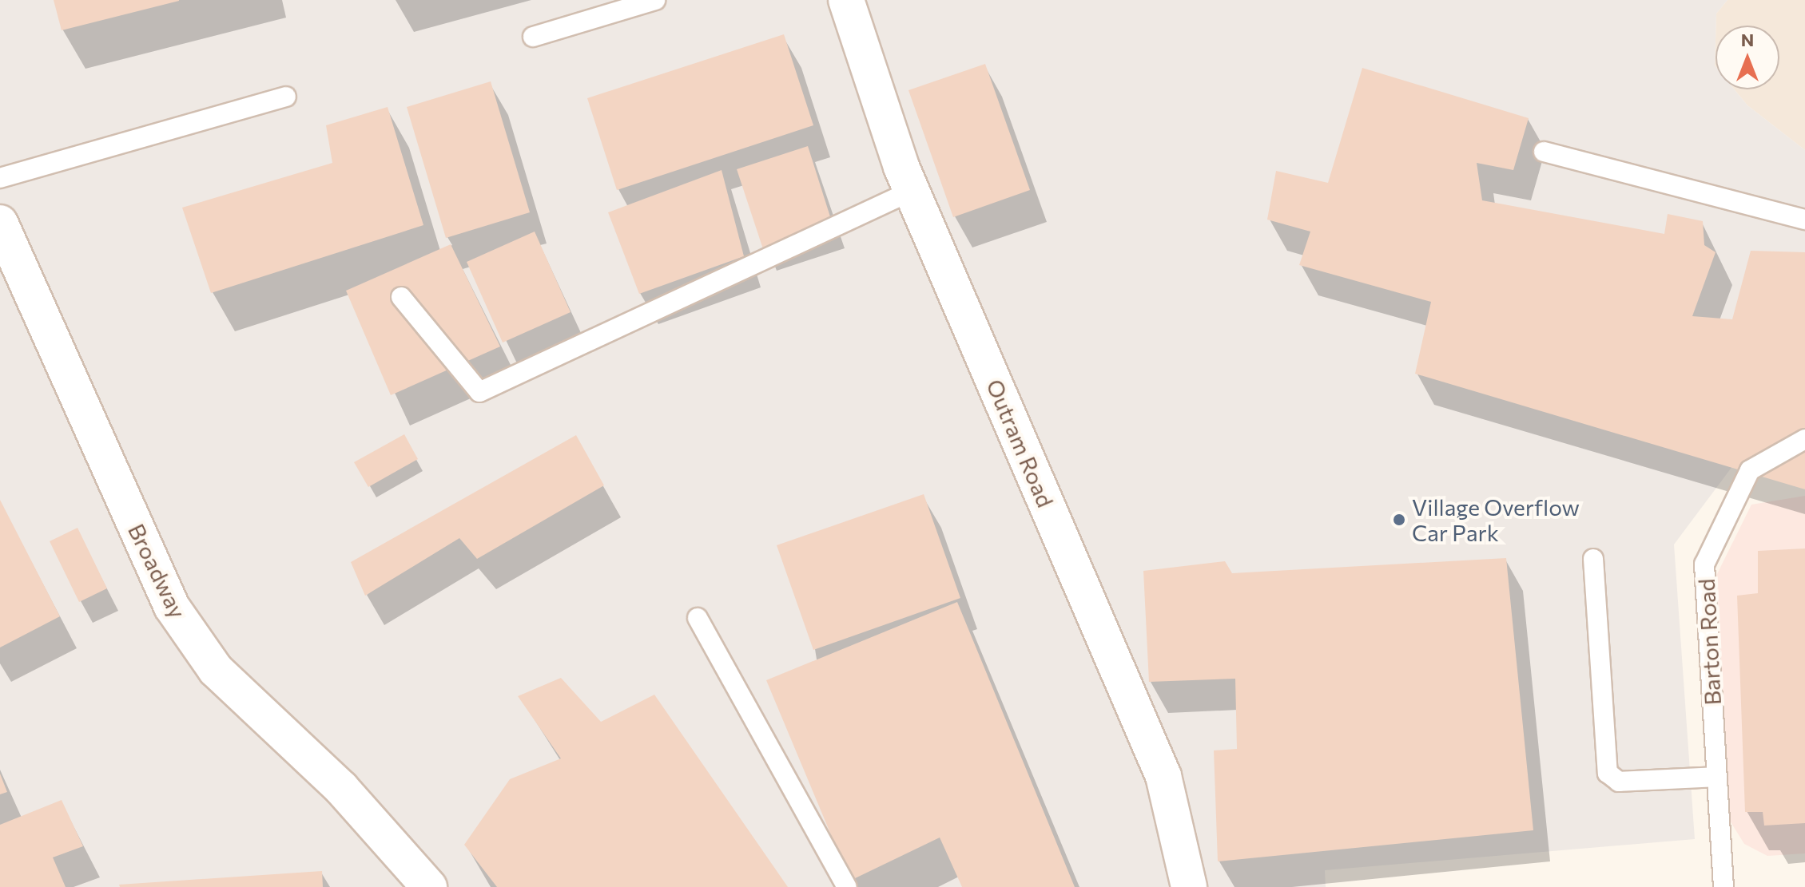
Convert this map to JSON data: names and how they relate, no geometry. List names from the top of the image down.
{
  "streets": {
    "street": ["Outram Road", "Broadway"],
    "lane": ["Barton Road"]
  },
  "places": ["Village Overflow Car Park"],
  "north": "top"
}
